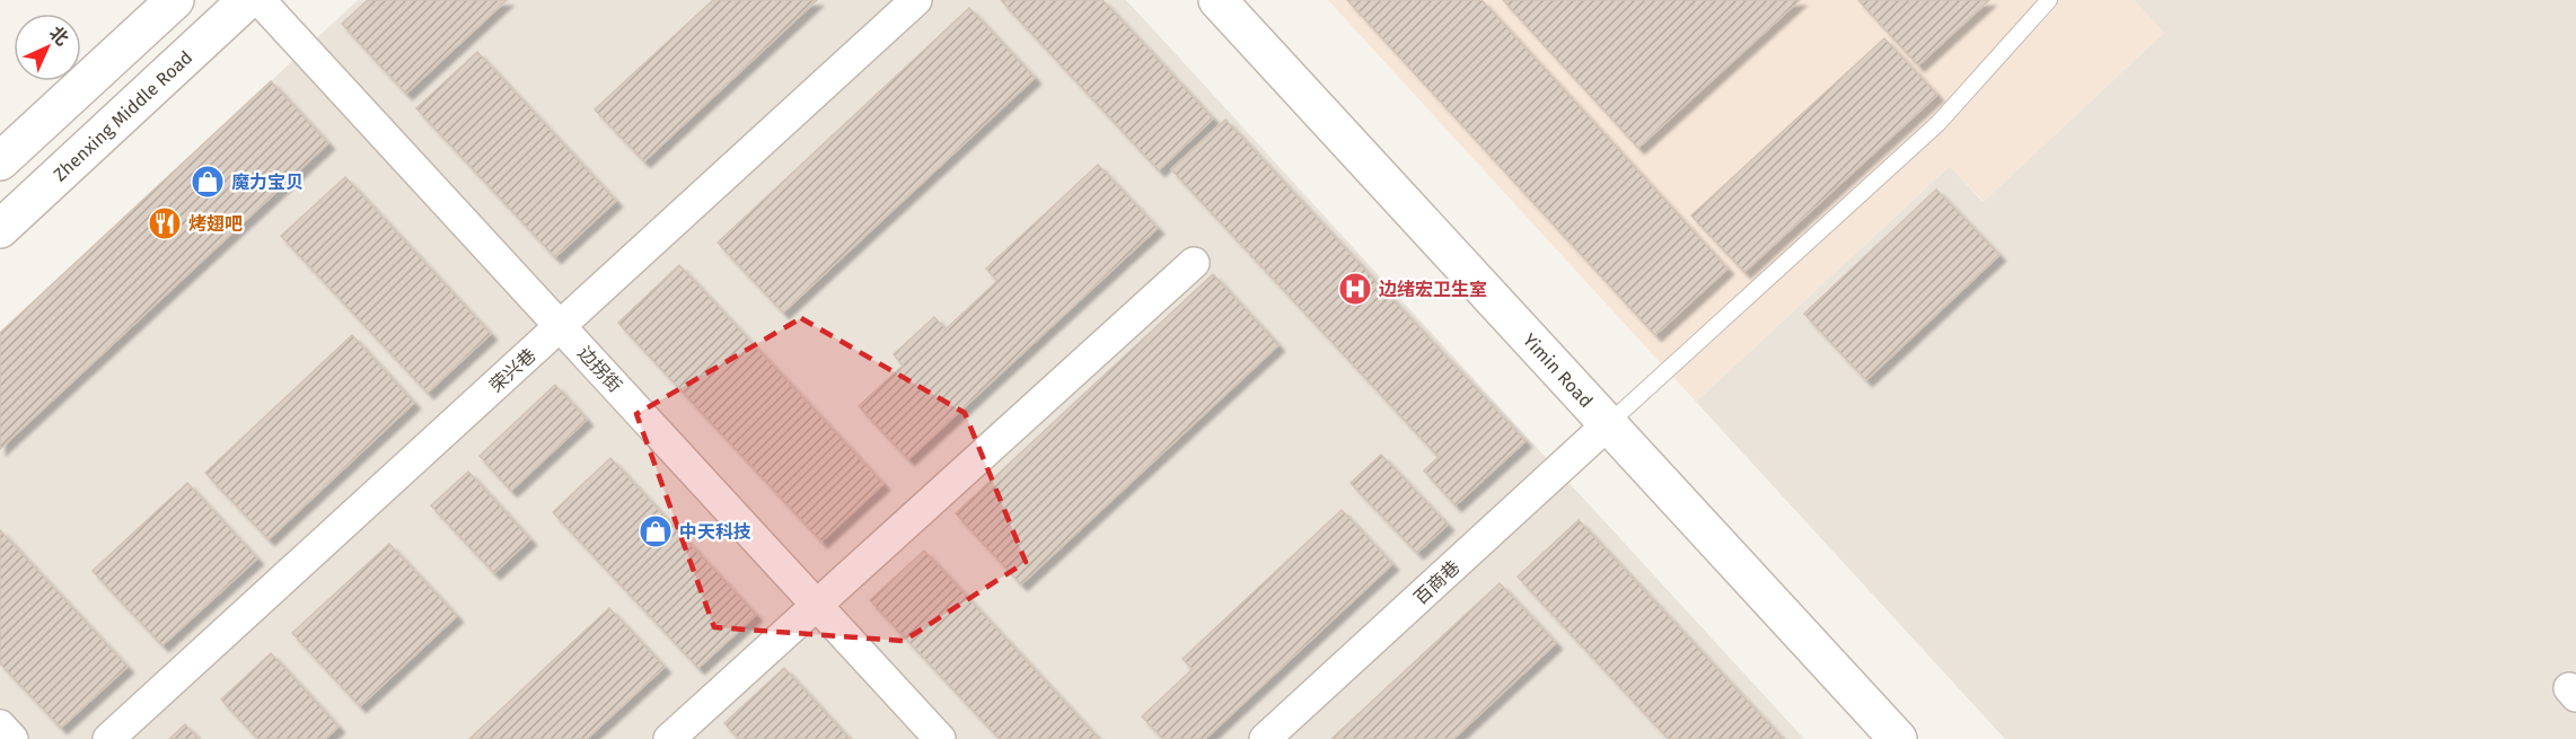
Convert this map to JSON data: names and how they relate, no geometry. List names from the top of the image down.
{
  "streets": {
    "street": [
      "Zhenxing Middle Road",
      "边拐街",
      "荣兴巷",
      "Yimin Road",
      "百商巷"
    ]
  },
  "crossings": [
    ["边拐街", "荣兴巷"],
    ["Yimin Road", "百商巷"]
  ],
  "places": {
    "shop": ["魔力宝贝", "中天科技"],
    "restaurant": ["烤翅吧"],
    "hospital": ["边绪宏卫生室"]
  },
  "north": "top right"
}
